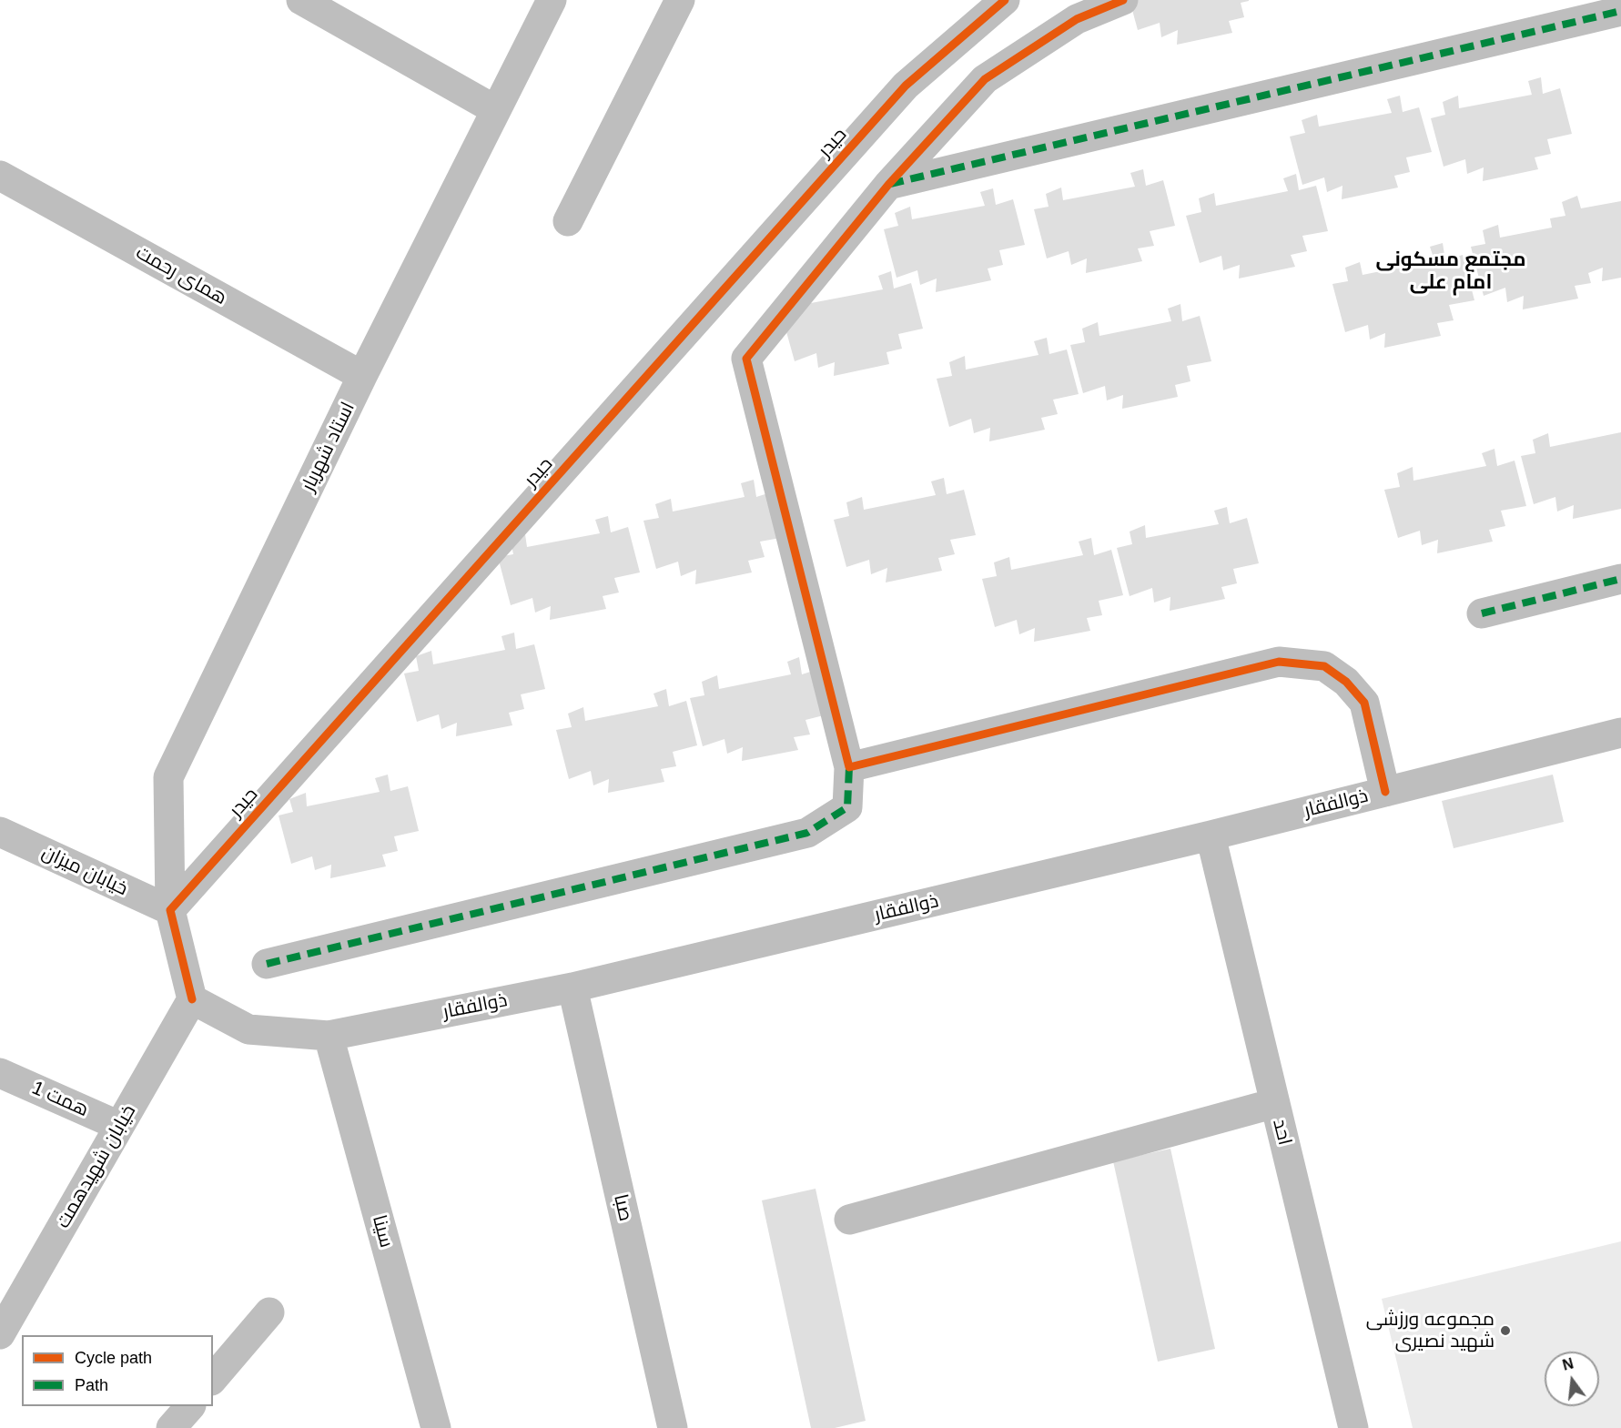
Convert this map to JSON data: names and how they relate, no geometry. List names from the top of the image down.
{
  "streets": {
    "street": [
      "حیدر",
      "همای رحمت",
      "استاد شهریار",
      "ذوالفقار",
      "خیابان میزان",
      "همت 1",
      "احد",
      "خیابان شهیدهمت",
      "صبا",
      "سینا"
    ]
  },
  "crossings": [
    ["حیدر", "استاد شهریار"],
    ["حیدر", "خیابان میزان"],
    ["همای رحمت", "استاد شهریار"],
    ["استاد شهریار", "خیابان میزان"],
    ["ذوالفقار", "احد"],
    ["ذوالفقار", "خیابان شهیدهمت"],
    ["ذوالفقار", "صبا"],
    ["ذوالفقار", "سینا"],
    ["همت 1", "خیابان شهیدهمت"]
  ],
  "districts": ["مجتمع مسکونی امام علی"],
  "places": ["مجموعه ورزشی شهید نصیری"],
  "legend": ["Cycle path", "Path"],
  "north": "top"
}
